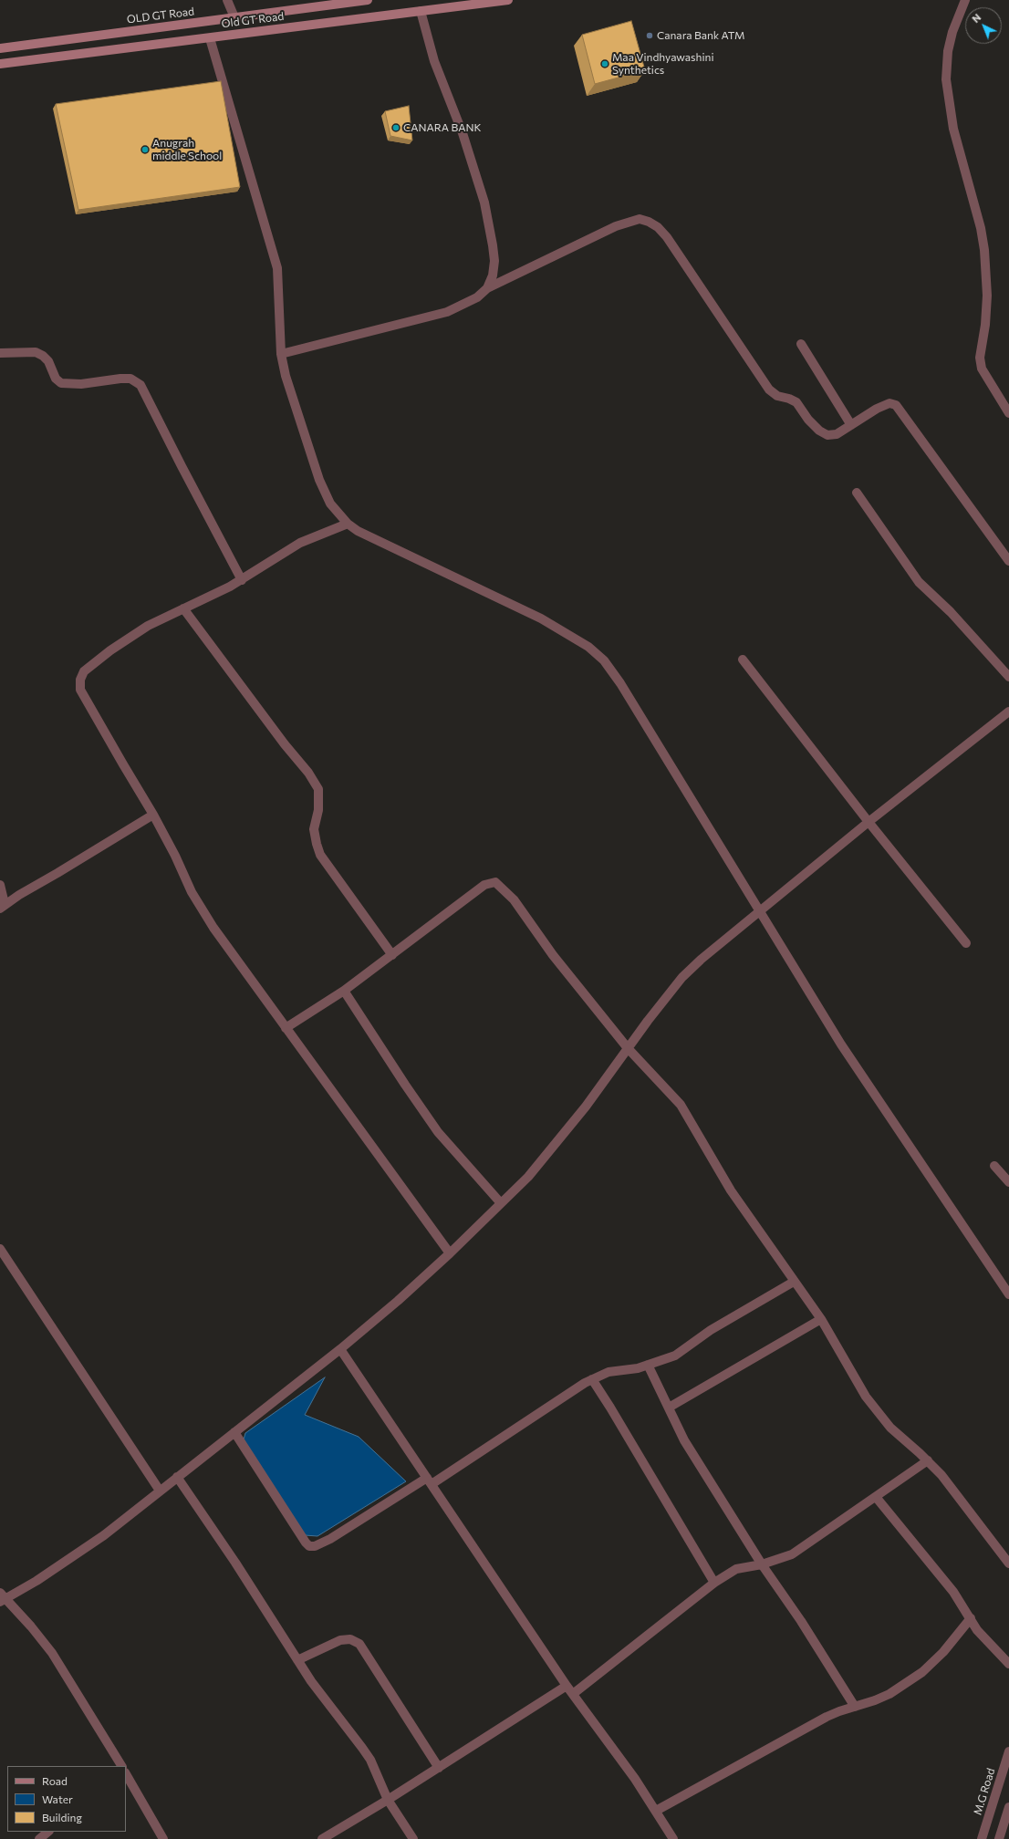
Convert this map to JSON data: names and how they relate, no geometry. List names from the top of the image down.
{
  "streets": {
    "main road": ["OLD GT Road", "Old GT Road"],
    "street": ["M.G Road"]
  },
  "places": [
    "Canara Bank ATM",
    "Maa Vindhyawashini Synthetics",
    "CANARA BANK",
    "Anugrah middle School"
  ],
  "legend": ["Road", "Water", "Building"],
  "north": "top left"
}
